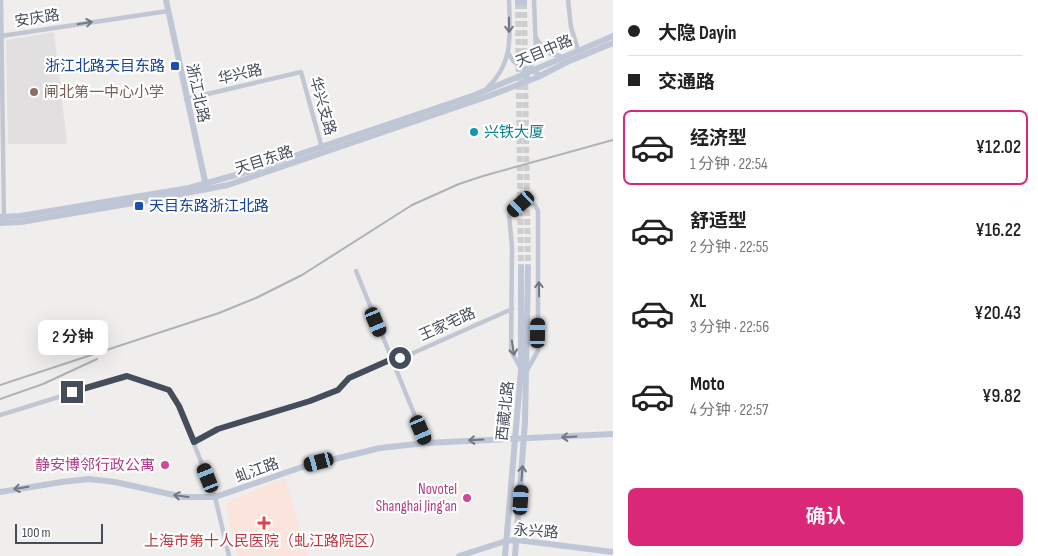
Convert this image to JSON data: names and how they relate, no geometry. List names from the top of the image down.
{
  "streets": {
    "main road": [
      "天目中路",
      "浙江北路",
      "天目东路",
      "西藏北路",
      "虬江路",
      "永兴路"
    ],
    "street": [
      "安庆路",
      "华兴路",
      "华兴支路",
      "王家宅路"
    ]
  },
  "crossings": [
    ["安庆路", "浙江北路"],
    ["天目中路", "天目东路"],
    ["华兴路", "浙江北路"],
    ["华兴路", "华兴支路"],
    ["浙江北路", "天目东路"],
    ["华兴支路", "天目东路"],
    ["西藏北路", "虬江路"],
    ["西藏北路", "永兴路"]
  ],
  "one_way": ["安庆路", "虬江路"],
  "places": {
    "transit": ["浙江北路天目东路", "天目东路浙江北路"],
    "other": [
      "闸北第一中心小学",
      "兴铁大厦",
      "静安博邻行政公寓",
      "Novotel Shanghai Jing'an"
    ],
    "health": ["上海市第十人民医院（虬江路院区）"]
  },
  "scale_bar": "100 m",
  "page": {
    "banner": ["大隐 Dayin", "交通路"],
    "list": [
      {
        "name": "经济型",
        "note": "1 分钟 · 22:54",
        "value": "¥12.02"
      },
      {
        "name": "舒适型",
        "note": "2 分钟 · 22:55",
        "value": "¥16.22"
      },
      {
        "name": "XL",
        "note": "3 分钟 · 22:56",
        "value": "¥20.43"
      },
      {
        "name": "Moto",
        "note": "4 分钟 · 22:57",
        "value": "¥9.82"
      }
    ],
    "bubble": "2 分钟",
    "buttons": "确认",
    "scale": "100 m"
  }
}
